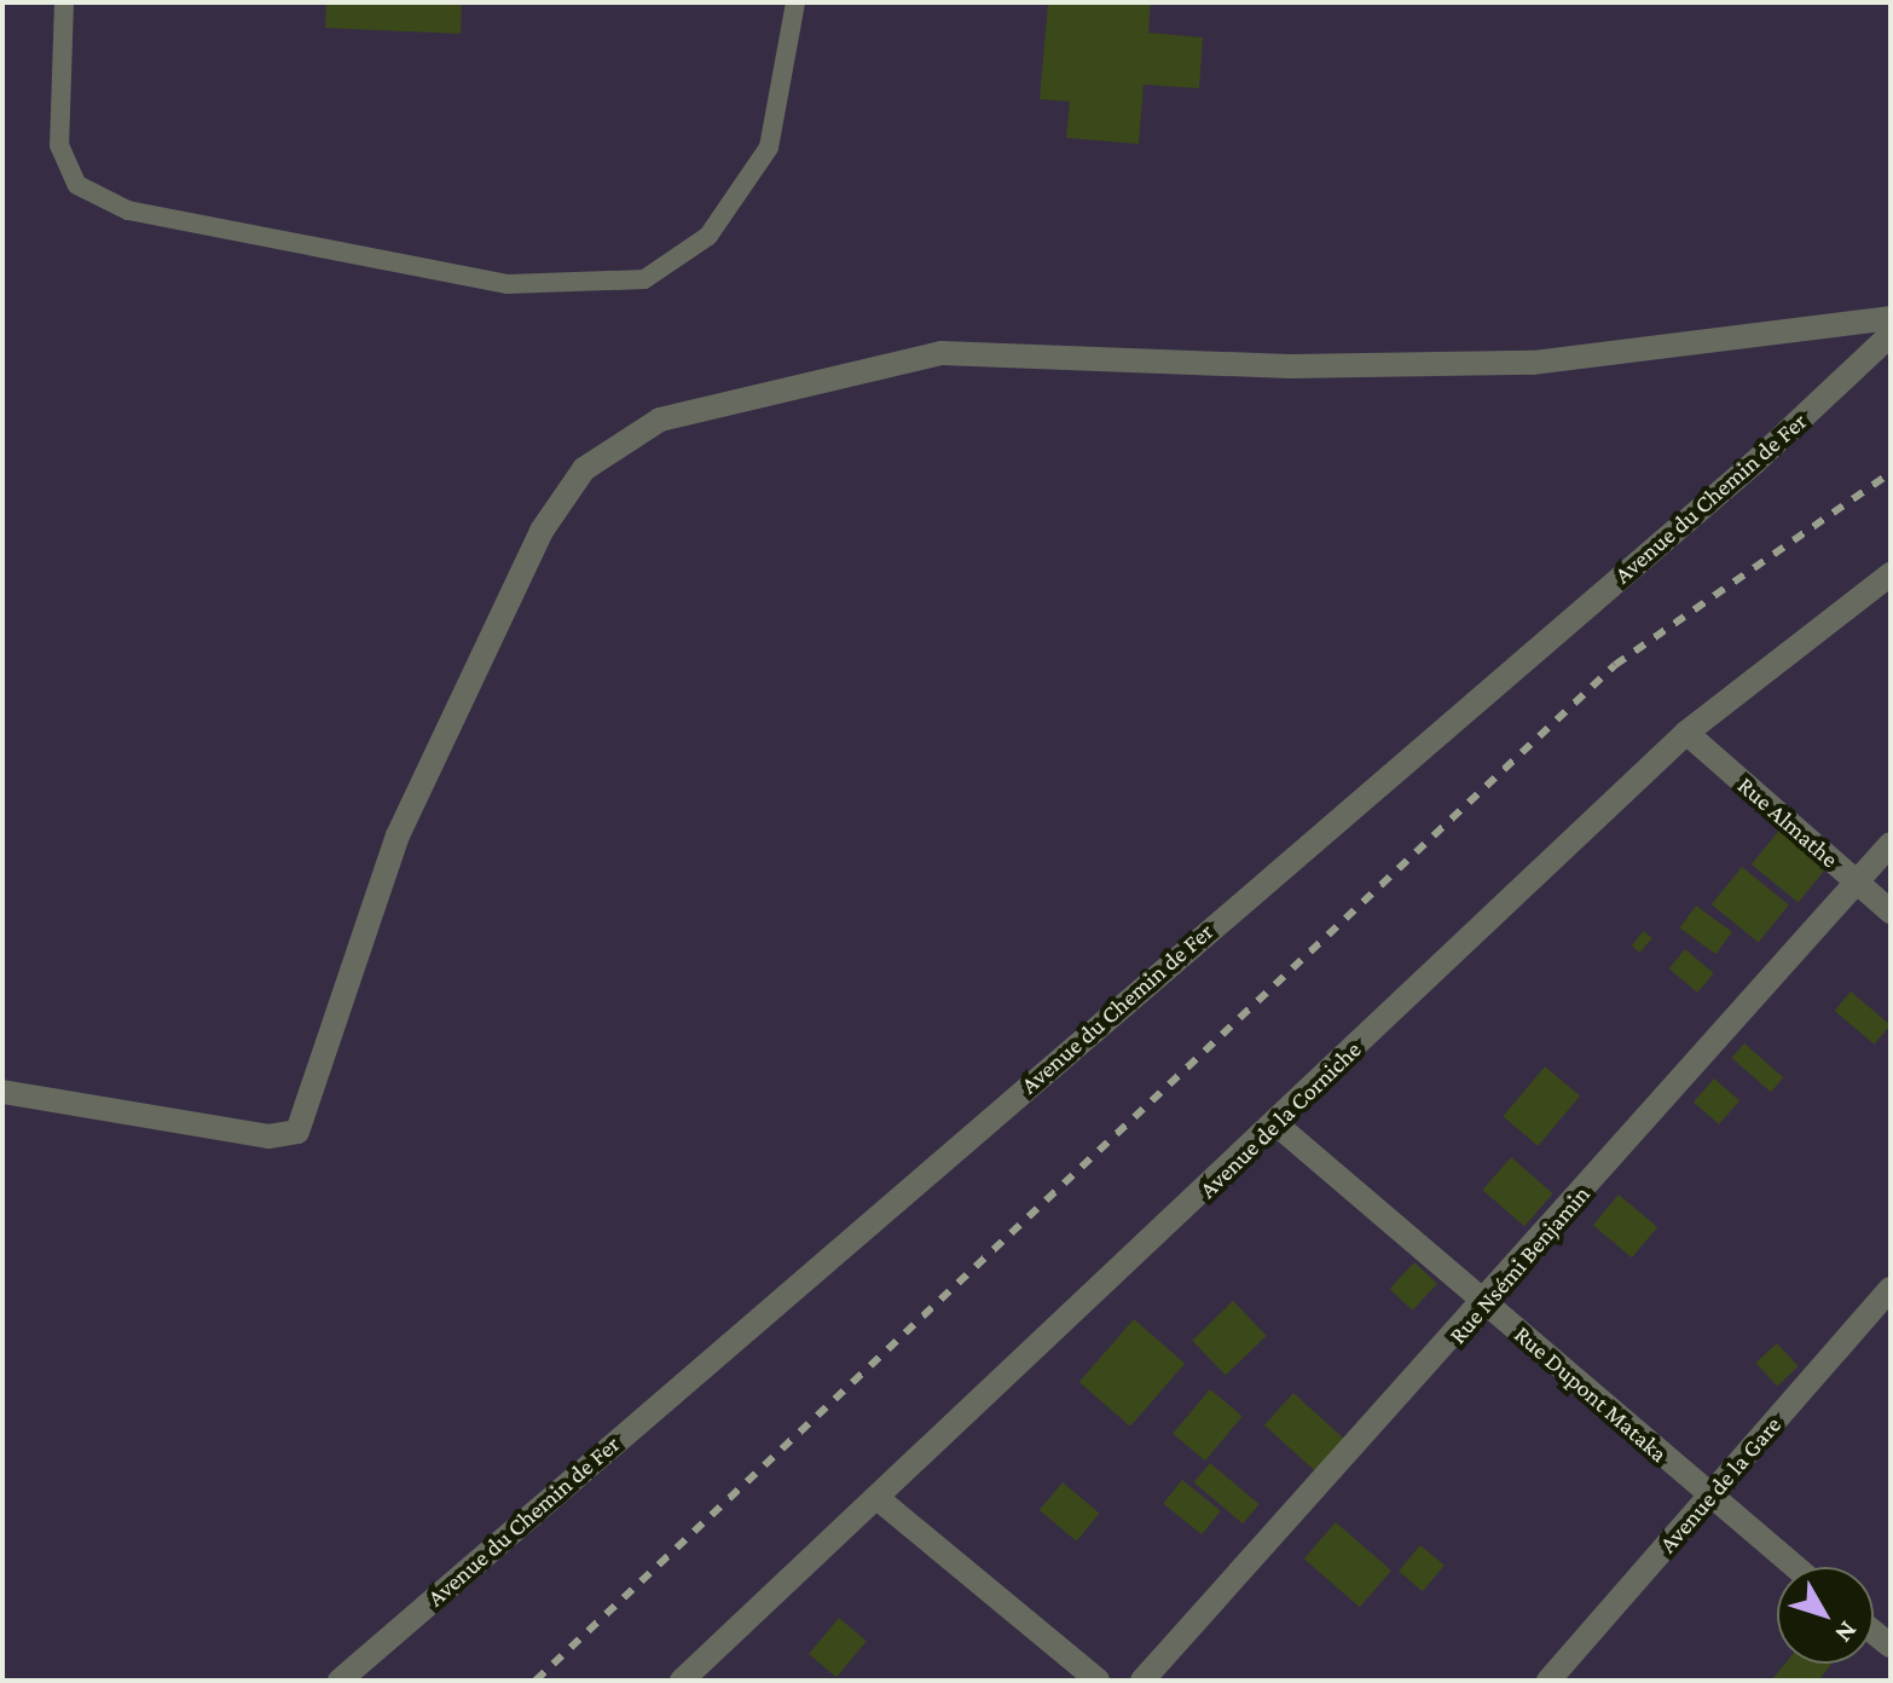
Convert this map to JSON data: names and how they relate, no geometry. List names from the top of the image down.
{
  "streets": {
    "street": [
      "Avenue du Chemin de Fer",
      "Rue Almathe",
      "Avenue de la Corniche",
      "Rue Nsémi Benjamin",
      "Rue Dupont Mataka",
      "Avenue de la Gare"
    ]
  },
  "crossings": [
    ["Rue Almathe", "Avenue de la Corniche"],
    ["Rue Almathe", "Rue Nsémi Benjamin"],
    ["Avenue de la Corniche", "Rue Dupont Mataka"],
    ["Rue Nsémi Benjamin", "Rue Dupont Mataka"],
    ["Rue Dupont Mataka", "Avenue de la Gare"]
  ],
  "north": "bottom right"
}
